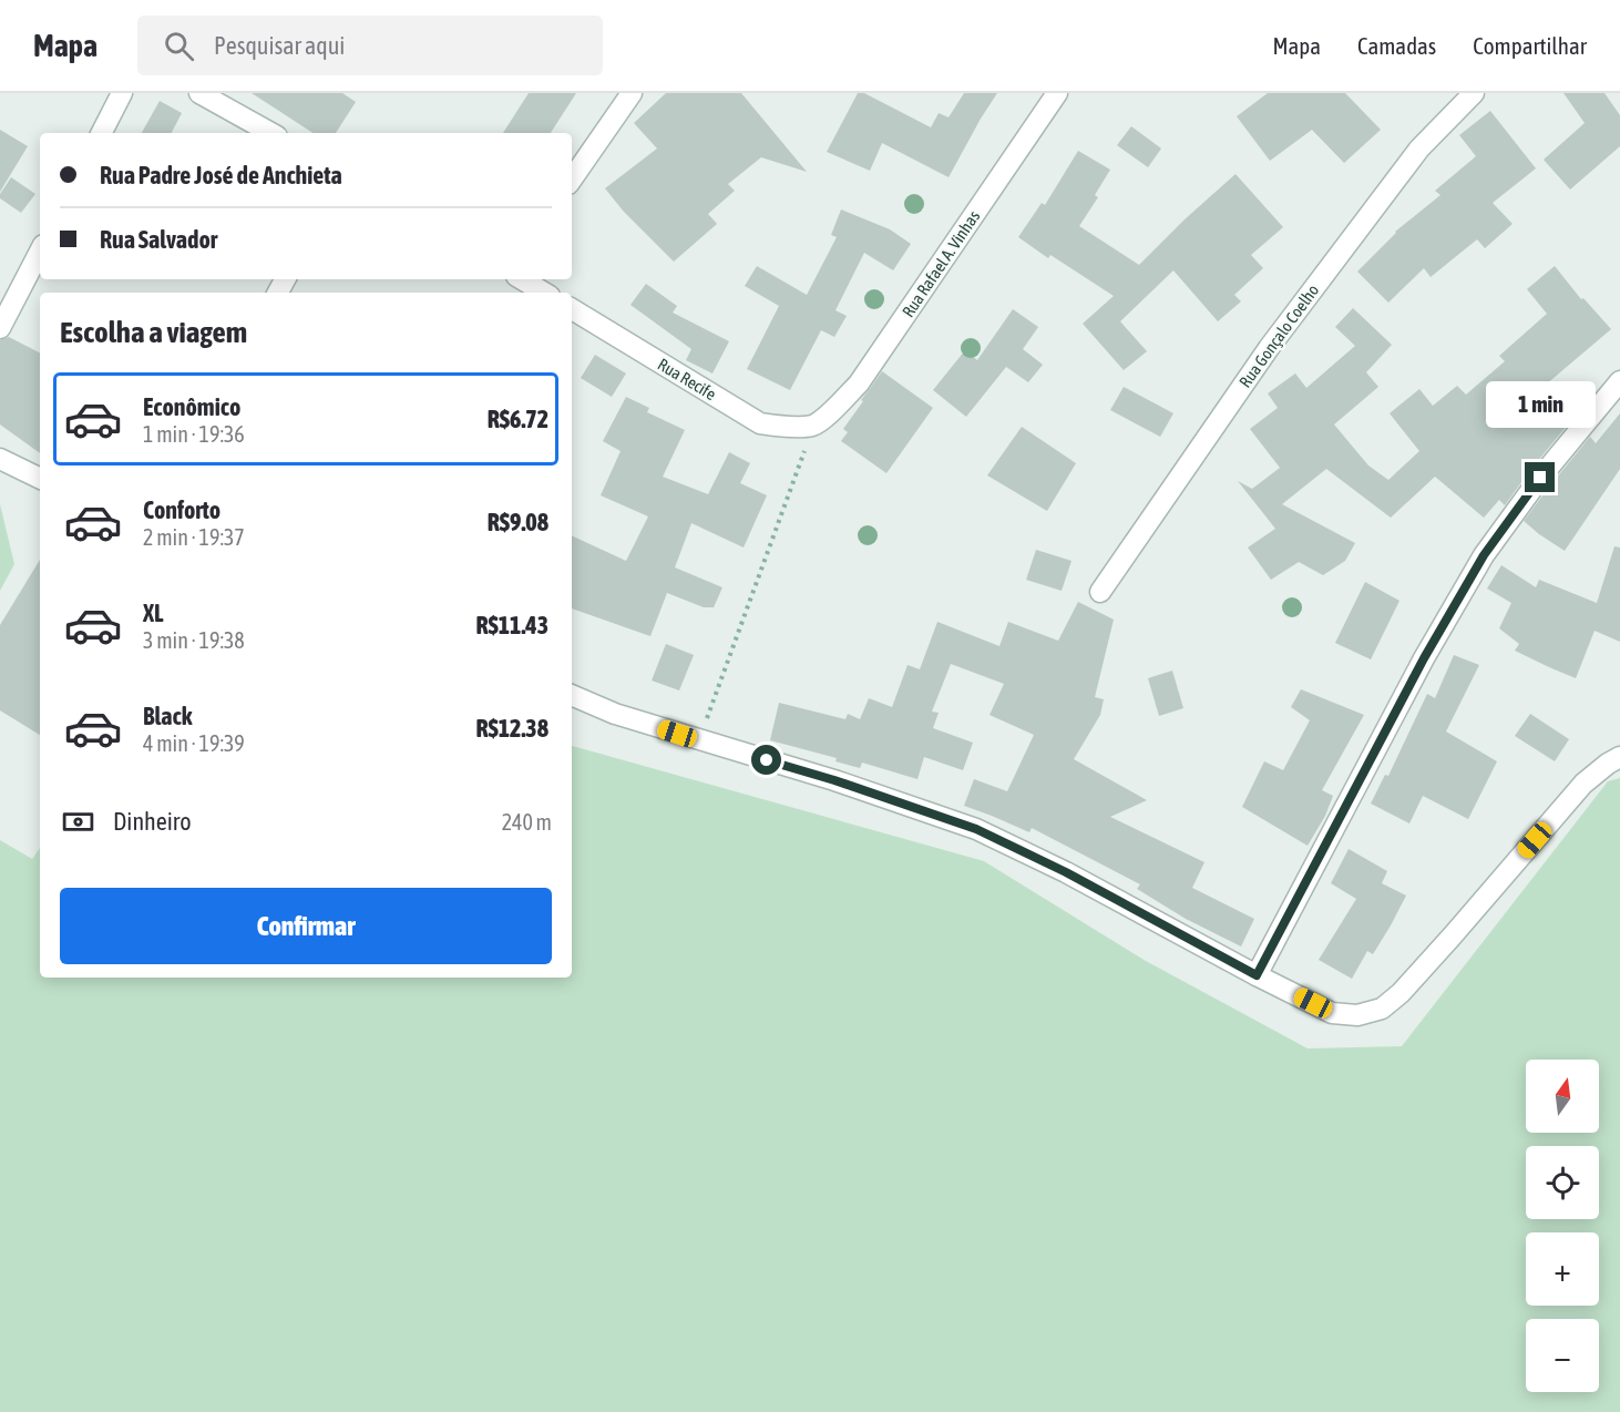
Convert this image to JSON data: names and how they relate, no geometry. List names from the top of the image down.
{
  "streets": {
    "street": ["Rua Rafael A. Vinhas", "Rua Gonçalo Coelho", "Rua Recife"]
  },
  "crossings": [
    ["Rua Rafael A. Vinhas", "Rua Recife"]
  ],
  "north": "top",
  "page": {
    "header": "Mapa",
    "search": "Pesquisar aqui",
    "nav": ["Mapa", "Camadas", "Compartilhar"],
    "banner": ["Rua Padre José de Anchieta", "Rua Salvador"],
    "heading": "Escolha a viagem",
    "list": [
      {
        "name": "Econômico",
        "note": "1 min · 19:36",
        "value": "R$6.72"
      },
      {
        "name": "Conforto",
        "note": "2 min · 19:37",
        "value": "R$9.08"
      },
      {
        "name": "XL",
        "note": "3 min · 19:38",
        "value": "R$11.43"
      },
      {
        "name": "Black",
        "note": "4 min · 19:39",
        "value": "R$12.38"
      }
    ],
    "bubble": "1 min",
    "pay": ["Dinheiro", "240 m"],
    "buttons": "Confirmar",
    "map_buttons": ["+", "−"]
  }
}
